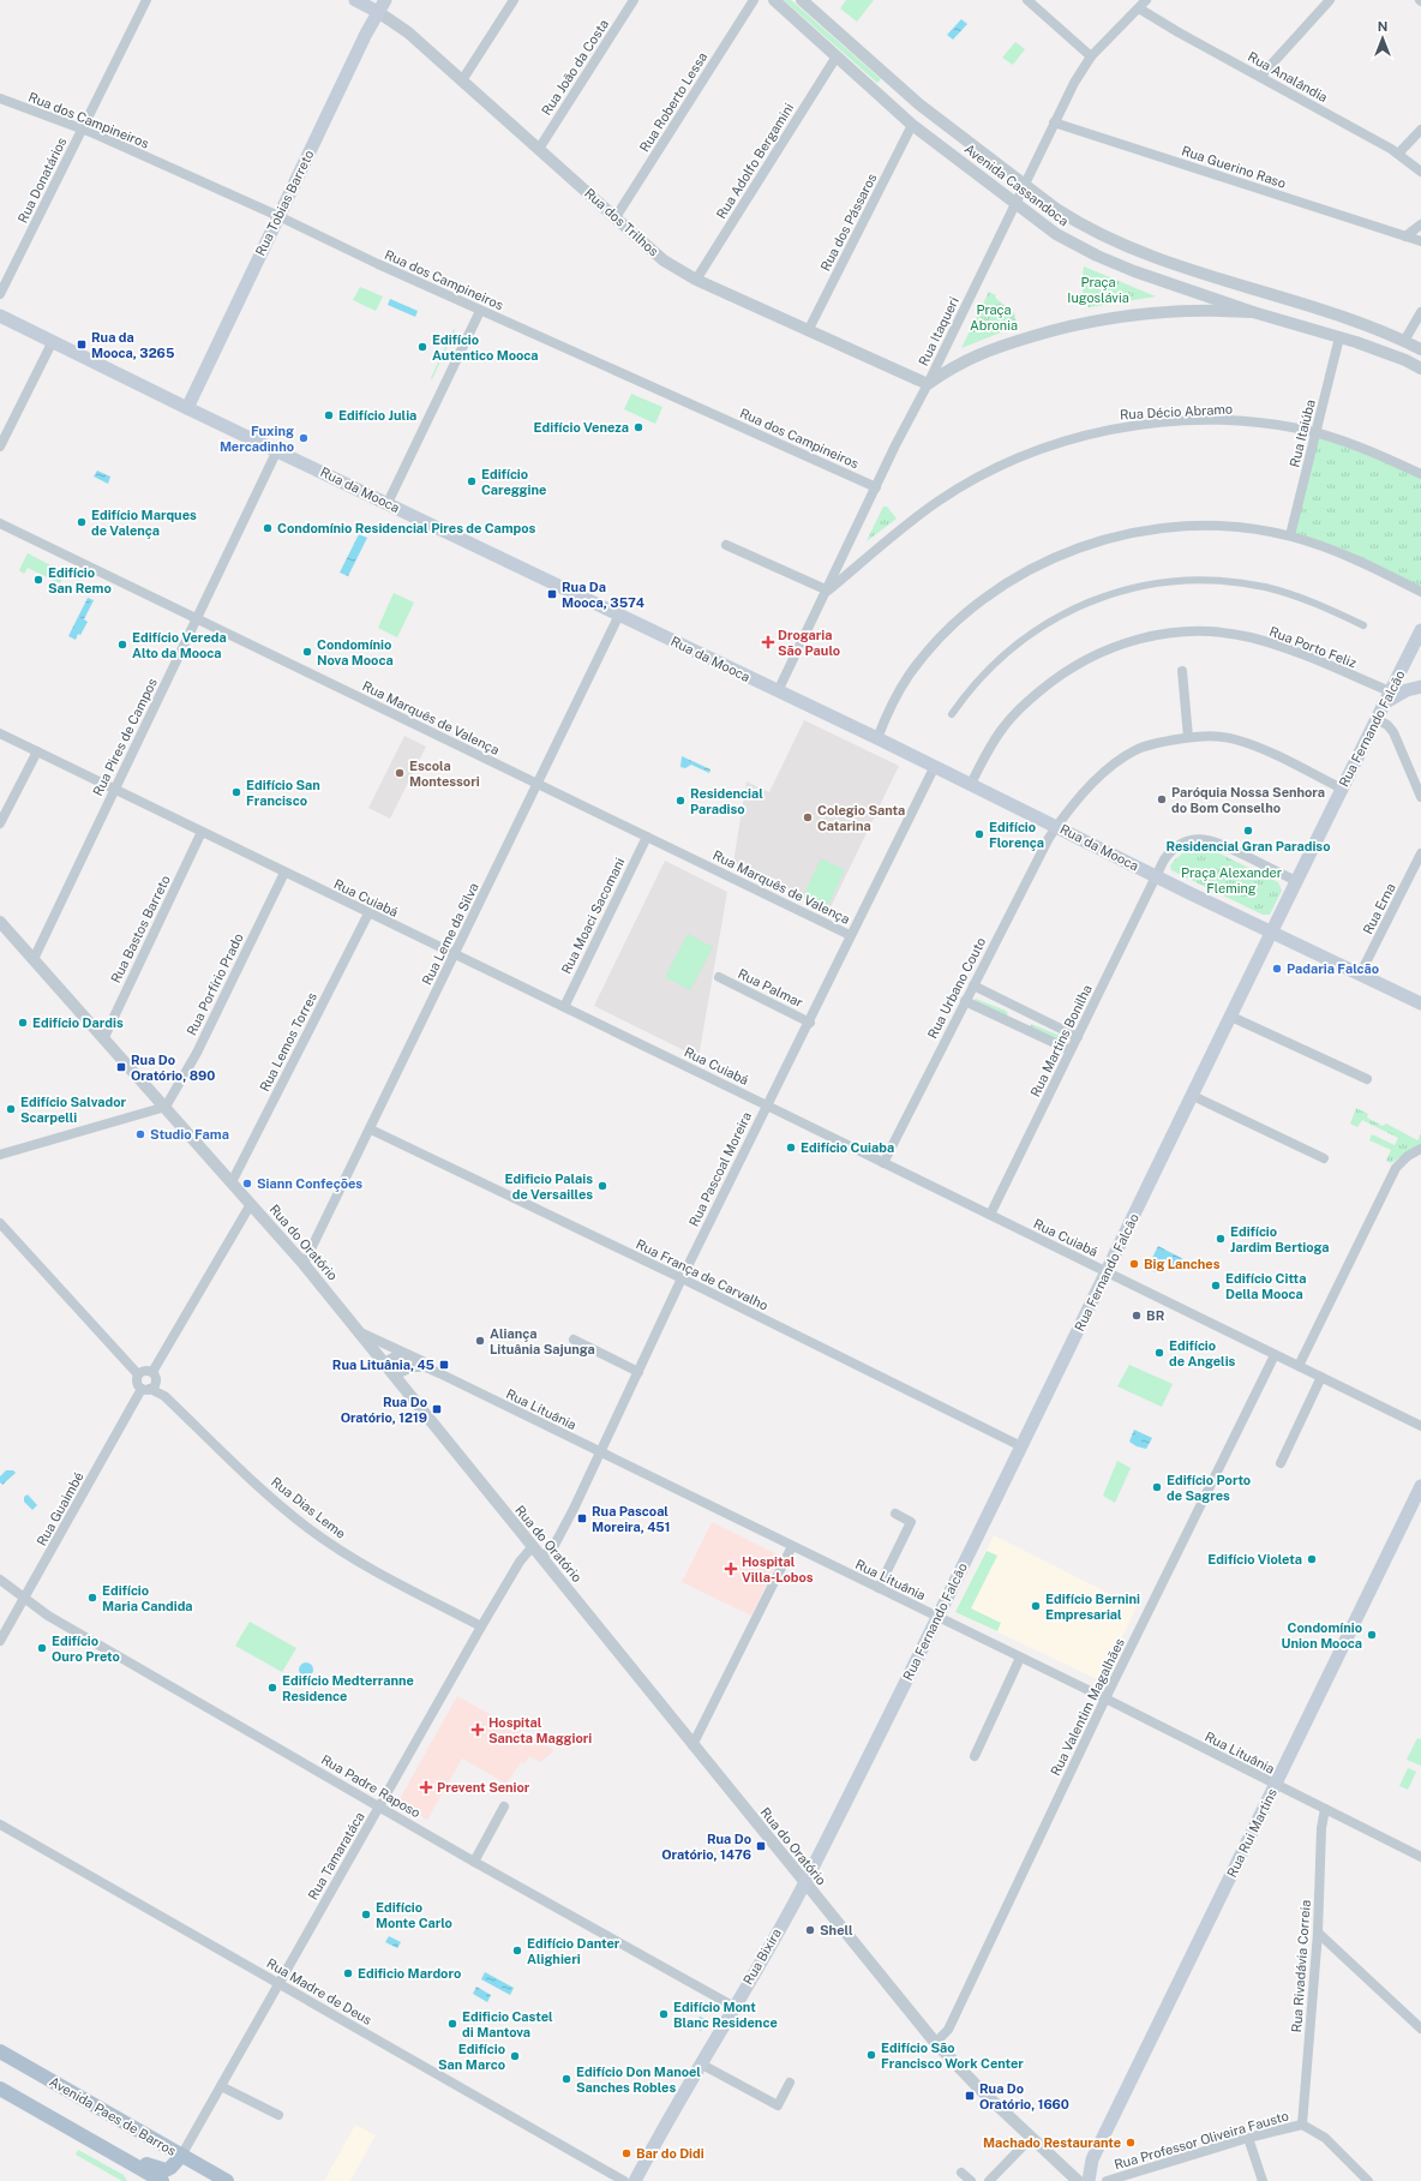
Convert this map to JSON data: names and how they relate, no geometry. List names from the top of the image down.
{
  "streets": {
    "main road": [
      "Rua Tobias Barreto",
      "Rua dos Trilhos",
      "Rua da Mooca",
      "Rua Fernando Falcão",
      "Rua Rui Martins",
      "Rua Bixira",
      "Avenida Paes de Barros"
    ],
    "street": [
      "Rua João da Costa",
      "Rua Analândia",
      "Rua Roberto Lessa",
      "Rua dos Campineiros",
      "Rua Adolfo Bergamini",
      "Rua Guerino Raso",
      "Rua Donatários",
      "Avenida Cassandoca",
      "Rua dos Pássaros",
      "Rua Itaqueri",
      "Rua Décio Abramo",
      "Rua Itaiúba",
      "Rua Porto Feliz",
      "Rua Marquês de Valença",
      "Rua Pires de Campos",
      "Rua Cuiabá",
      "Rua Erna",
      "Rua Moaci Sacomani",
      "Rua Bastos Barreto",
      "Rua Leme da Silva",
      "Rua Porfírio Prado",
      "Rua Palmar",
      "Rua Urbano Couto",
      "Rua Martins Bonilha",
      "Rua Lemos Torres",
      "Rua Pascoal Moreira",
      "Rua do Oratório",
      "Rua França de Carvalho",
      "Rua Lituânia",
      "Rua Dias Leme",
      "Rua Guaimbé",
      "Rua Valentim Magalhães",
      "Rua Padre Raposo",
      "Rua Tamaratáca",
      "Rua Rivadávia Correia",
      "Rua Madre de Deus",
      "Rua Professor Oliveira Fausto"
    ]
  },
  "crossings": [
    ["Rua João da Costa", "Rua dos Trilhos"],
    ["Rua Analândia", "Rua Itaqueri"],
    ["Rua Roberto Lessa", "Rua dos Trilhos"],
    ["Rua dos Campineiros", "Rua Donatários"],
    ["Rua dos Campineiros", "Rua Tobias Barreto"],
    ["Rua dos Campineiros", "Rua Itaqueri"],
    ["Rua Adolfo Bergamini", "Avenida Cassandoca"],
    ["Rua Adolfo Bergamini", "Rua dos Trilhos"],
    ["Rua Guerino Raso", "Rua Itaqueri"],
    ["Avenida Cassandoca", "Rua dos Pássaros"],
    ["Avenida Cassandoca", "Rua Itaqueri"],
    ["Avenida Cassandoca", "Rua Itaiúba"],
    ["Rua Tobias Barreto", "Rua dos Trilhos"],
    ["Rua Tobias Barreto", "Rua da Mooca"],
    ["Rua dos Trilhos", "Rua dos Pássaros"],
    ["Rua dos Trilhos", "Rua Itaqueri"],
    ["Rua Itaqueri", "Rua Décio Abramo"],
    ["Rua Itaqueri", "Rua da Mooca"],
    ["Rua Décio Abramo", "Rua Itaiúba"],
    ["Rua da Mooca", "Rua Porto Feliz"],
    ["Rua da Mooca", "Rua Fernando Falcão"],
    ["Rua da Mooca", "Rua Pires de Campos"],
    ["Rua da Mooca", "Rua Erna"],
    ["Rua da Mooca", "Rua Leme da Silva"],
    ["Rua da Mooca", "Rua Urbano Couto"],
    ["Rua da Mooca", "Rua Martins Bonilha"],
    ["Rua da Mooca", "Rua Pascoal Moreira"],
    ["Rua Porto Feliz", "Rua Fernando Falcão"],
    ["Rua Marquês de Valença", "Rua Pires de Campos"],
    ["Rua Marquês de Valença", "Rua Moaci Sacomani"],
    ["Rua Marquês de Valença", "Rua Leme da Silva"],
    ["Rua Marquês de Valença", "Rua Pascoal Moreira"],
    ["Rua Fernando Falcão", "Rua Cuiabá"],
    ["Rua Fernando Falcão", "Rua Urbano Couto"],
    ["Rua Fernando Falcão", "Rua Martins Bonilha"],
    ["Rua Fernando Falcão", "Rua do Oratório"],
    ["Rua Fernando Falcão", "Rua França de Carvalho"],
    ["Rua Fernando Falcão", "Rua Lituânia"],
    ["Rua Fernando Falcão", "Rua Bixira"],
    ["Rua Pires de Campos", "Rua Cuiabá"],
    ["Rua Pires de Campos", "Rua do Oratório"],
    ["Rua Cuiabá", "Rua Moaci Sacomani"],
    ["Rua Cuiabá", "Rua Bastos Barreto"],
    ["Rua Cuiabá", "Rua Leme da Silva"],
    ["Rua Cuiabá", "Rua Porfírio Prado"],
    ["Rua Cuiabá", "Rua Urbano Couto"],
    ["Rua Cuiabá", "Rua Martins Bonilha"],
    ["Rua Cuiabá", "Rua Lemos Torres"],
    ["Rua Cuiabá", "Rua Pascoal Moreira"],
    ["Rua Cuiabá", "Rua Valentim Magalhães"],
    ["Rua Bastos Barreto", "Rua do Oratório"],
    ["Rua Leme da Silva", "Rua do Oratório"],
    ["Rua Leme da Silva", "Rua França de Carvalho"],
    ["Rua Porfírio Prado", "Rua do Oratório"],
    ["Rua Palmar", "Rua Pascoal Moreira"],
    ["Rua Lemos Torres", "Rua do Oratório"],
    ["Rua Pascoal Moreira", "Rua do Oratório"],
    ["Rua Pascoal Moreira", "Rua França de Carvalho"],
    ["Rua Pascoal Moreira", "Rua Lituânia"],
    ["Rua do Oratório", "Rua Lituânia"],
    ["Rua do Oratório", "Rua Valentim Magalhães"],
    ["Rua do Oratório", "Rua Tamaratáca"],
    ["Rua do Oratório", "Rua Bixira"],
    ["Rua Lituânia", "Rua Valentim Magalhães"],
    ["Rua Lituânia", "Rua Rui Martins"],
    ["Rua Lituânia", "Rua Rivadávia Correia"],
    ["Rua Dias Leme", "Rua Guaimbé"],
    ["Rua Dias Leme", "Rua Tamaratáca"],
    ["Rua Guaimbé", "Rua Padre Raposo"],
    ["Rua Padre Raposo", "Rua Tamaratáca"],
    ["Rua Padre Raposo", "Rua Bixira"],
    ["Rua Tamaratáca", "Rua Madre de Deus"],
    ["Rua Tamaratáca", "Avenida Paes de Barros"],
    ["Rua Rivadávia Correia", "Rua Professor Oliveira Fausto"]
  ],
  "parks": ["Praça Iugoslávia", "Praça Abronia", "Praça Alexander Fleming"],
  "places": {
    "transit": [
      "Rua da Mooca, 3265",
      "Rua Da Mooca, 3574",
      "Rua Do Oratório, 890",
      "Rua Lituânia, 45",
      "Rua Do Oratório, 1219",
      "Rua Pascoal Moreira, 451",
      "Rua Do Oratório, 1476",
      "Rua Do Oratório, 1660"
    ],
    "other": [
      "Edifício Autentico Mooca",
      "Edifício Julia",
      "Edifício Veneza",
      "Fuxing Mercadinho",
      "Edifício Careggine",
      "Edifício Marques de Valença",
      "Condomínio Residencial Pires de Campos",
      "Edifício San Remo",
      "Edifício Vereda Alto da Mooca",
      "Condomínio Nova Mooca",
      "Escola Montessori",
      "Edifício San Francisco",
      "Paróquia Nossa Senhora do Bom Conselho",
      "Residencial Paradiso",
      "Colegio Santa Catarina",
      "Residencial Gran Paradiso",
      "Edifício Florença",
      "Padaria Falcão",
      "Edifício Dardis",
      "Edifício Salvador Scarpelli",
      "Studio Fama",
      "Edifício Cuiaba",
      "Siann Confeções",
      "Edificio Palais de Versailles",
      "Edifício Jardim Bertioga",
      "Big Lanches",
      "Edifício Citta Della Mooca",
      "BR",
      "Aliança Lituânia Sajunga",
      "Edifício de Angelis",
      "Edifício Porto de Sagres",
      "Edifício Violeta",
      "Edifício Maria Candida",
      "Edifício Bernini Empresarial",
      "Condomínio Union Mooca",
      "Edifício Ouro Preto",
      "Edifício Medterranne Residence",
      "Edifício Monte Carlo",
      "Shell",
      "Edifício Danter Alighieri",
      "Edificio Mardoro",
      "Edifício Mont Blanc Residence",
      "Edificio Castel di Mantova",
      "Edifício São Francisco Work Center",
      "Edifício San Marco",
      "Edifício Don Manoel Sanches Robles",
      "Machado Restaurante",
      "Bar do Didi"
    ],
    "health": [
      "Drogaria São Paulo",
      "Hospital Villa-Lobos",
      "Hospital Sancta Maggiori",
      "Prevent Senior"
    ]
  },
  "north": "top"
}
